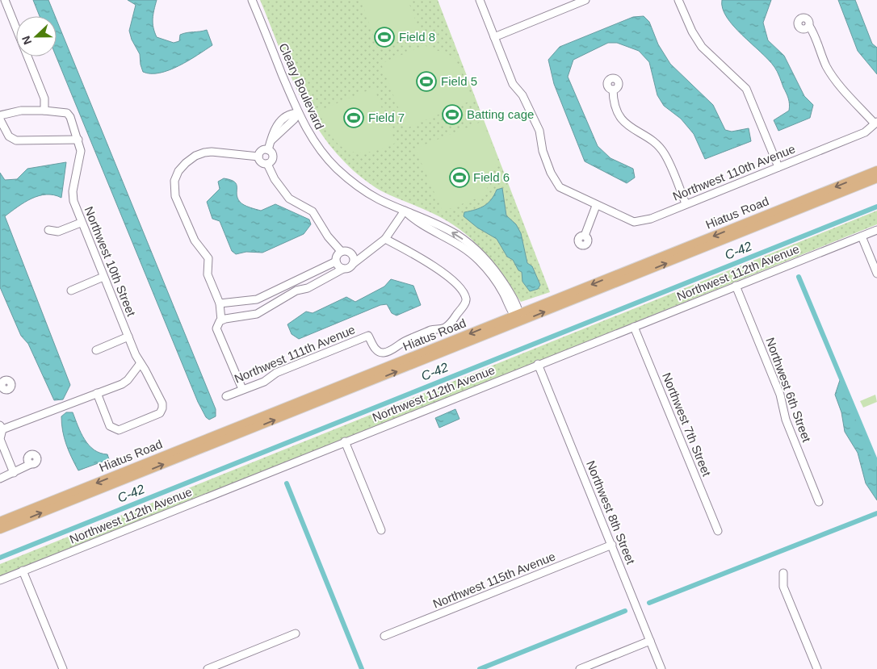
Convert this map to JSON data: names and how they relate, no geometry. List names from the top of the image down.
{
  "streets": {
    "main road": ["Hiatus Road"],
    "street": [
      "Cleary Boulevard",
      "Northwest 110th Avenue",
      "Northwest 10th Street",
      "Northwest 112th Avenue",
      "Northwest 111th Avenue",
      "Northwest 6th Street",
      "Northwest 7th Street",
      "Northwest 8th Street",
      "Northwest 115th Avenue"
    ]
  },
  "crossings": [
    ["Cleary Boulevard", "Hiatus Road"],
    ["Northwest 112th Avenue", "Northwest 6th Street"],
    ["Northwest 112th Avenue", "Northwest 7th Street"],
    ["Northwest 112th Avenue", "Northwest 8th Street"],
    ["Northwest 8th Street", "Northwest 115th Avenue"]
  ],
  "water": ["C-42"],
  "places": {
    "sports": [
      "Field 8",
      "Field 5",
      "Batting cage",
      "Field 7",
      "Field 6"
    ]
  },
  "north": "left"
}
